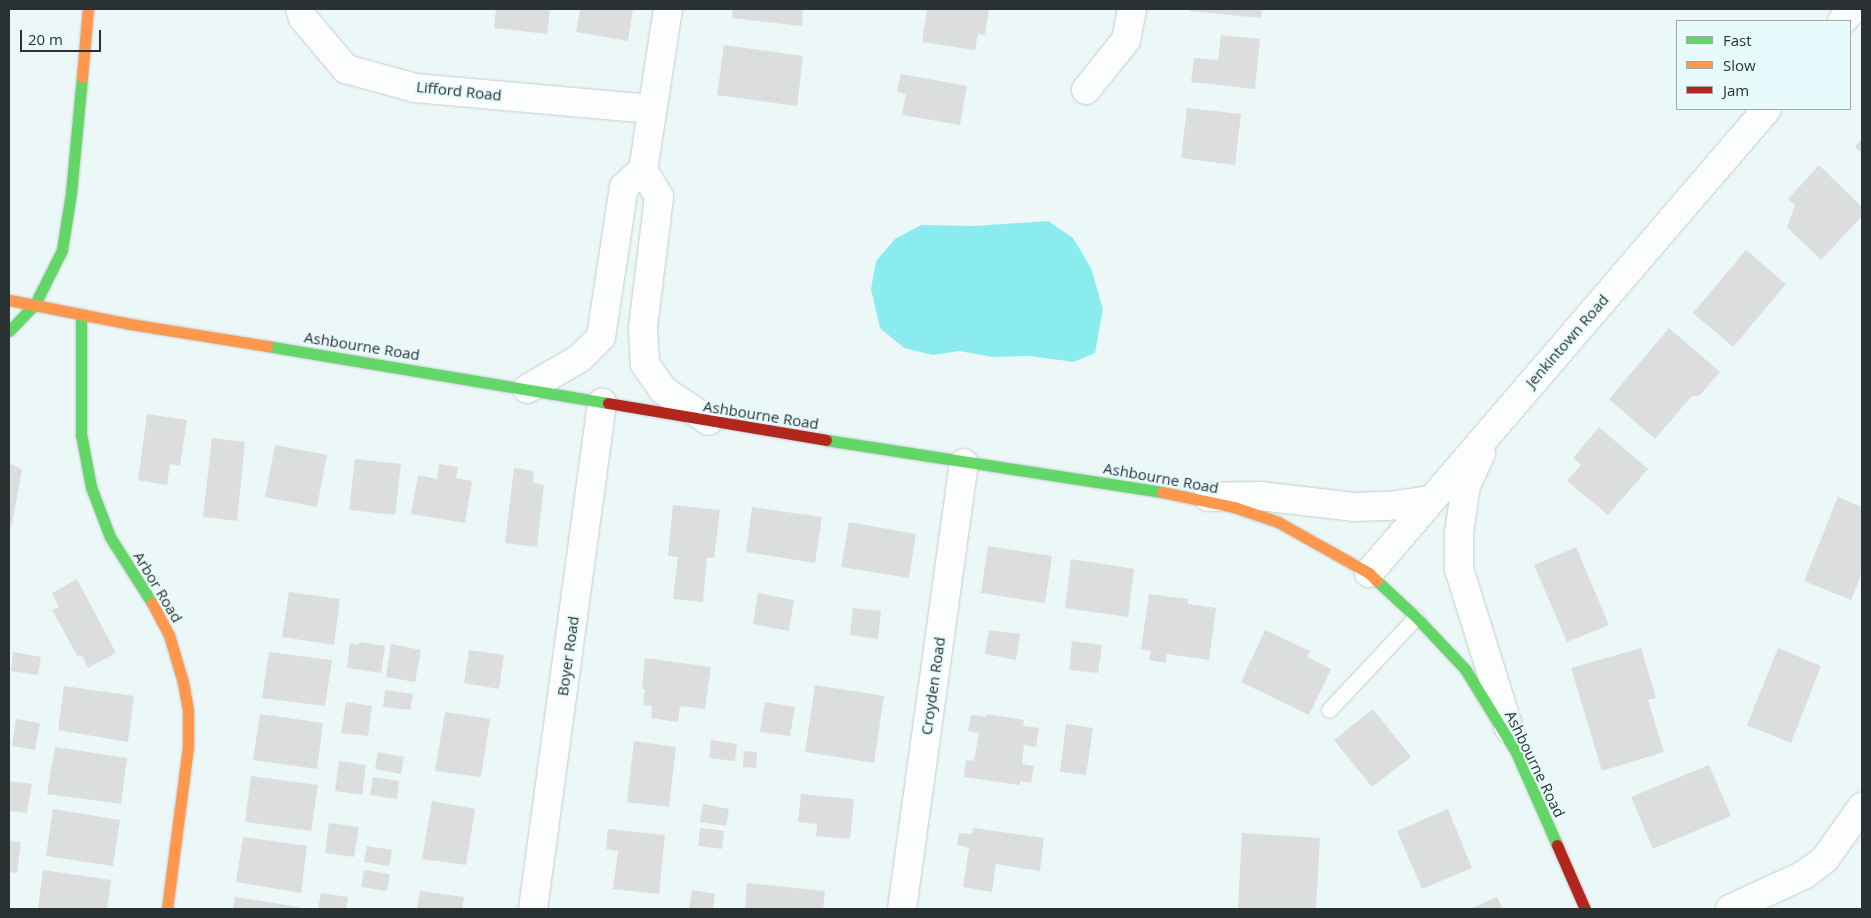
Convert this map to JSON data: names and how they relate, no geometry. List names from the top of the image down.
{
  "streets": {
    "street": [
      "Lifford Road",
      "Jenkintown Road",
      "Ashbourne Road",
      "Arbor Road",
      "Boyer Road",
      "Croyden Road"
    ]
  },
  "crossings": [
    ["Jenkintown Road", "Ashbourne Road"],
    ["Ashbourne Road", "Arbor Road"],
    ["Ashbourne Road", "Boyer Road"],
    ["Ashbourne Road", "Croyden Road"]
  ],
  "legend": ["Fast", "Slow", "Jam"],
  "scale_bar": "20 m"
}
